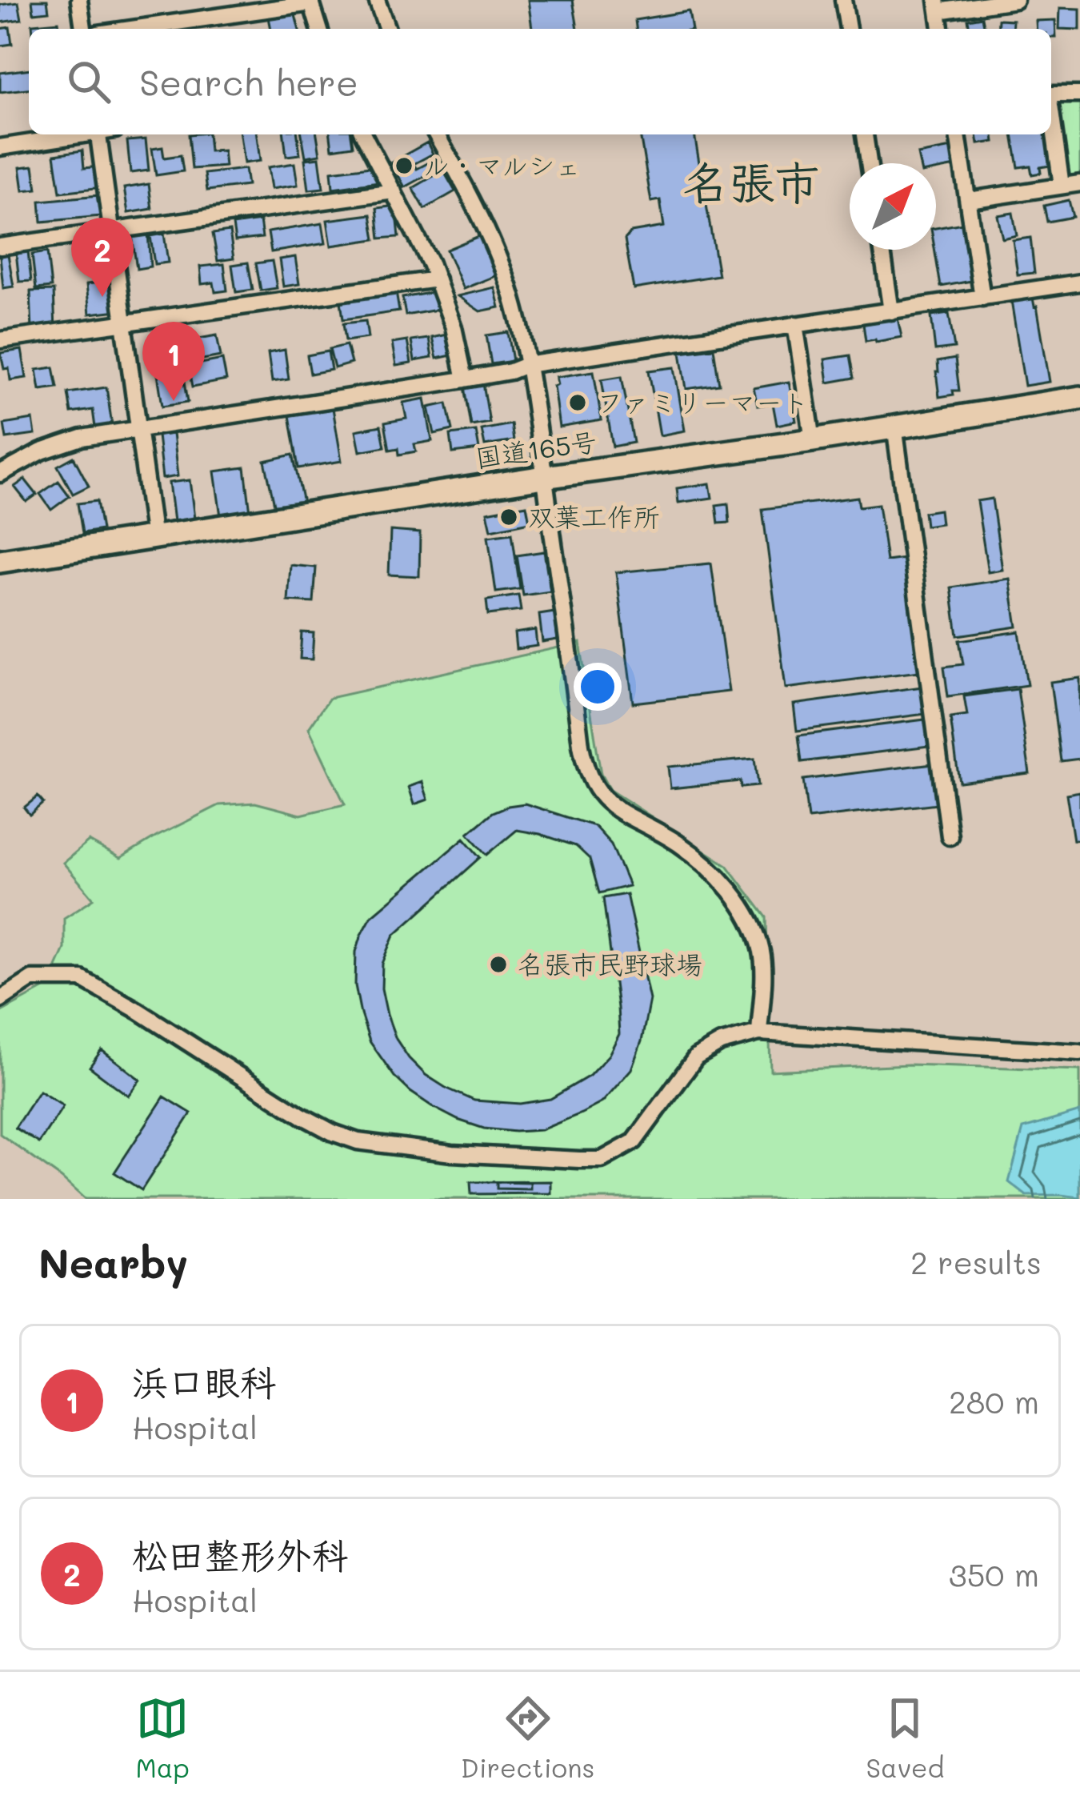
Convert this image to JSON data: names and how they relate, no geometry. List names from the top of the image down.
{
  "streets": {
    "highway": ["国道165号"]
  },
  "districts": ["名張市"],
  "places": [
    "ル・マルシェ",
    "ファミリーマート",
    "双葉工作所",
    "名張市民野球場"
  ],
  "north": "top right",
  "page": {
    "search": "Search here",
    "pins": ["2", "1"],
    "heading": ["Nearby", "2 results"],
    "list": [
      {
        "mark": "1",
        "name": "浜口眼科",
        "note": "Hospital",
        "value": "280 m"
      },
      {
        "mark": "2",
        "name": "松田整形外科",
        "note": "Hospital",
        "value": "350 m"
      }
    ],
    "nav": ["Map", "Directions", "Saved"]
  }
}
